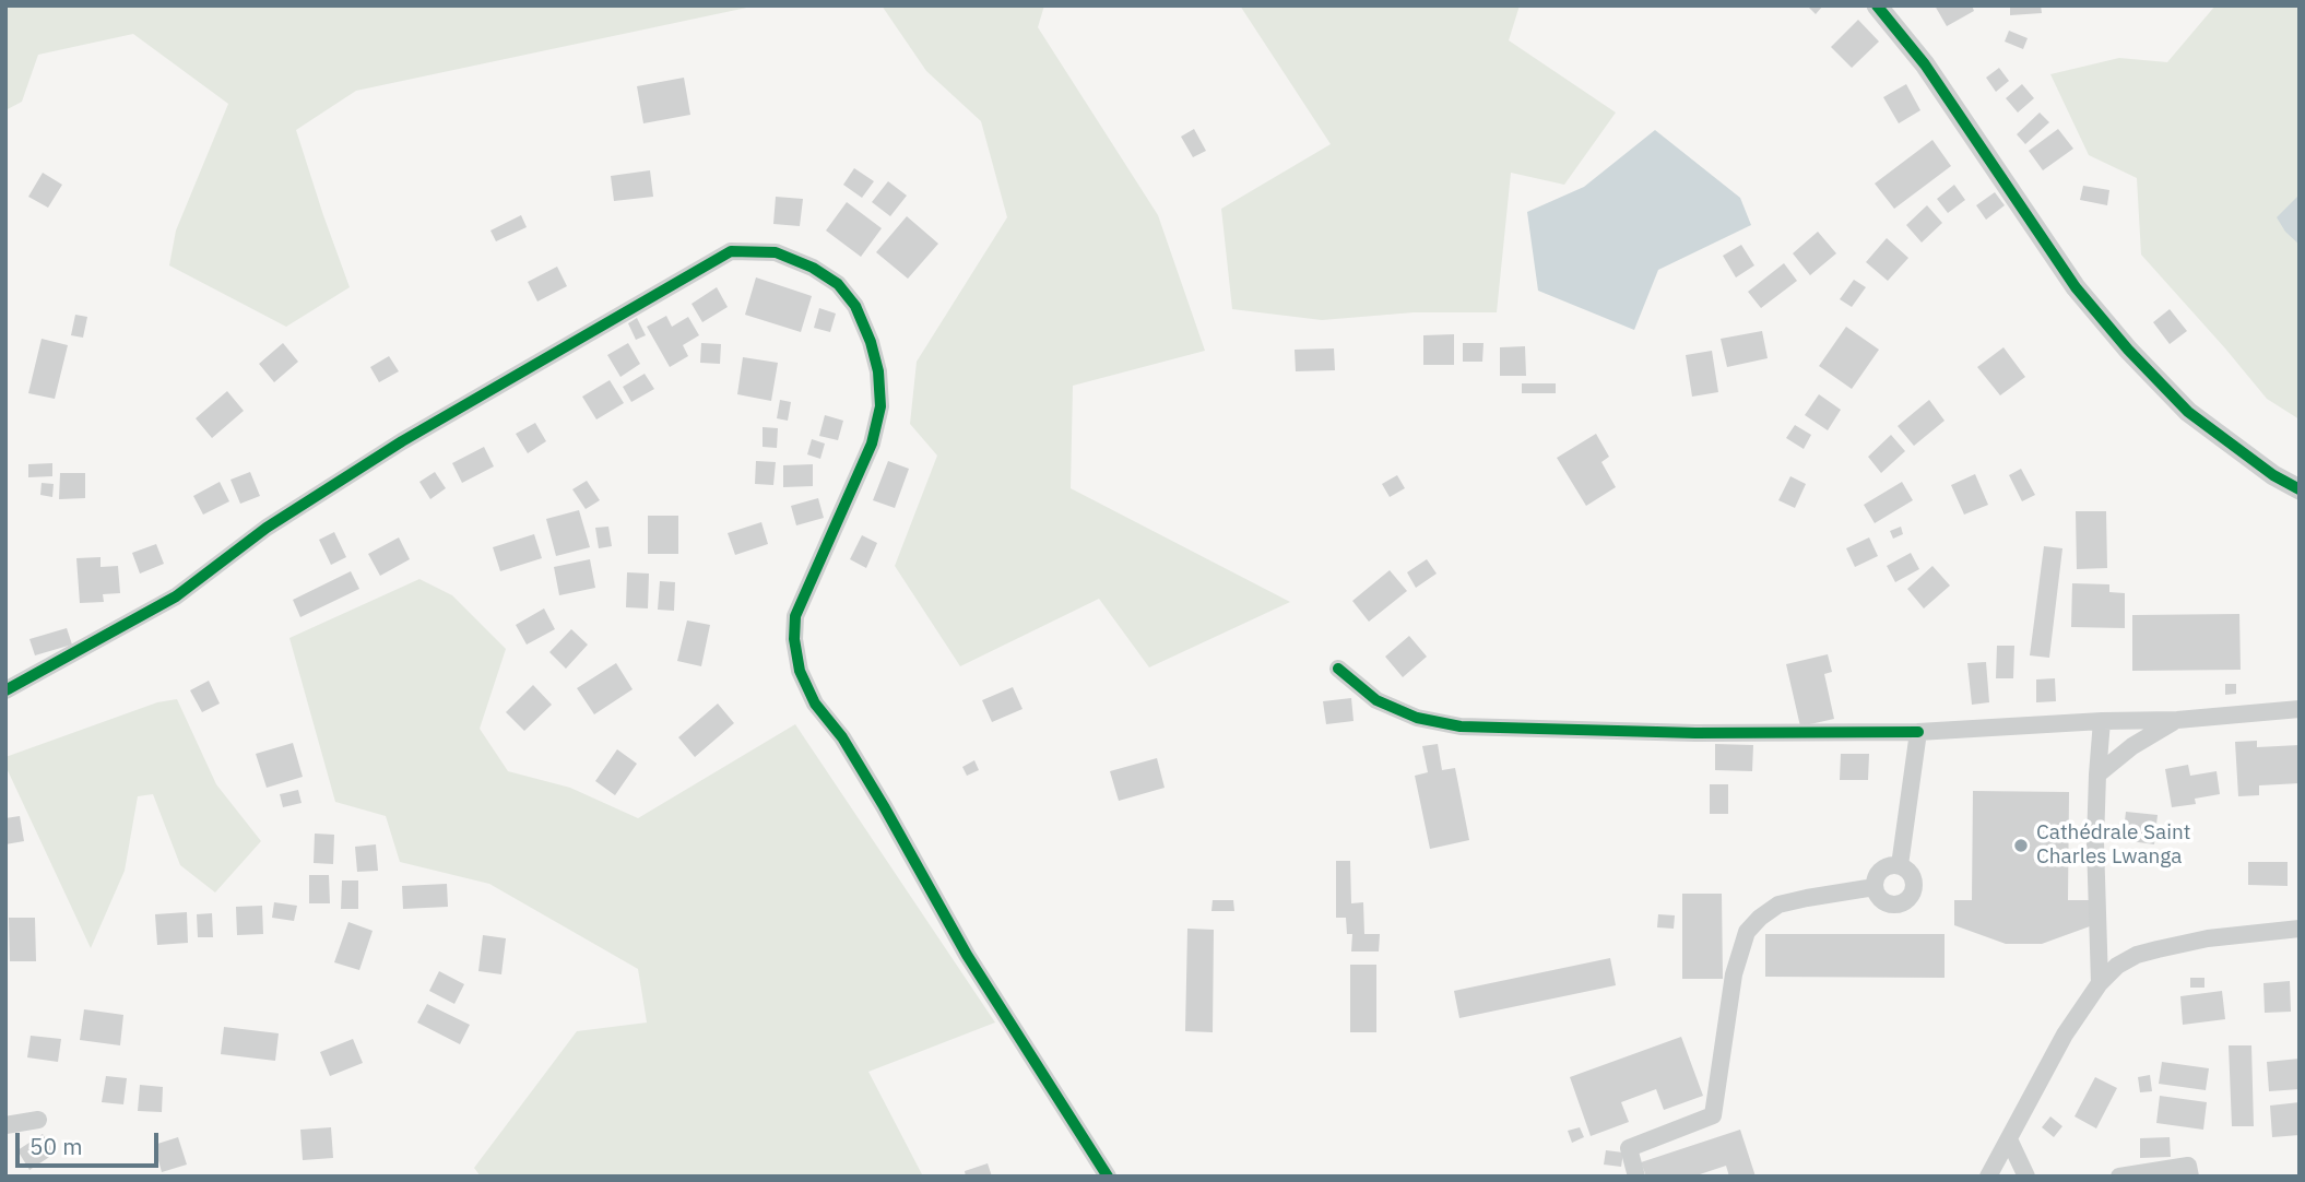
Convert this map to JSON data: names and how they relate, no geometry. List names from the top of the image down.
{
  "places": ["Cathédrale Saint Charles Lwanga"],
  "scale_bar": "50 m"
}
